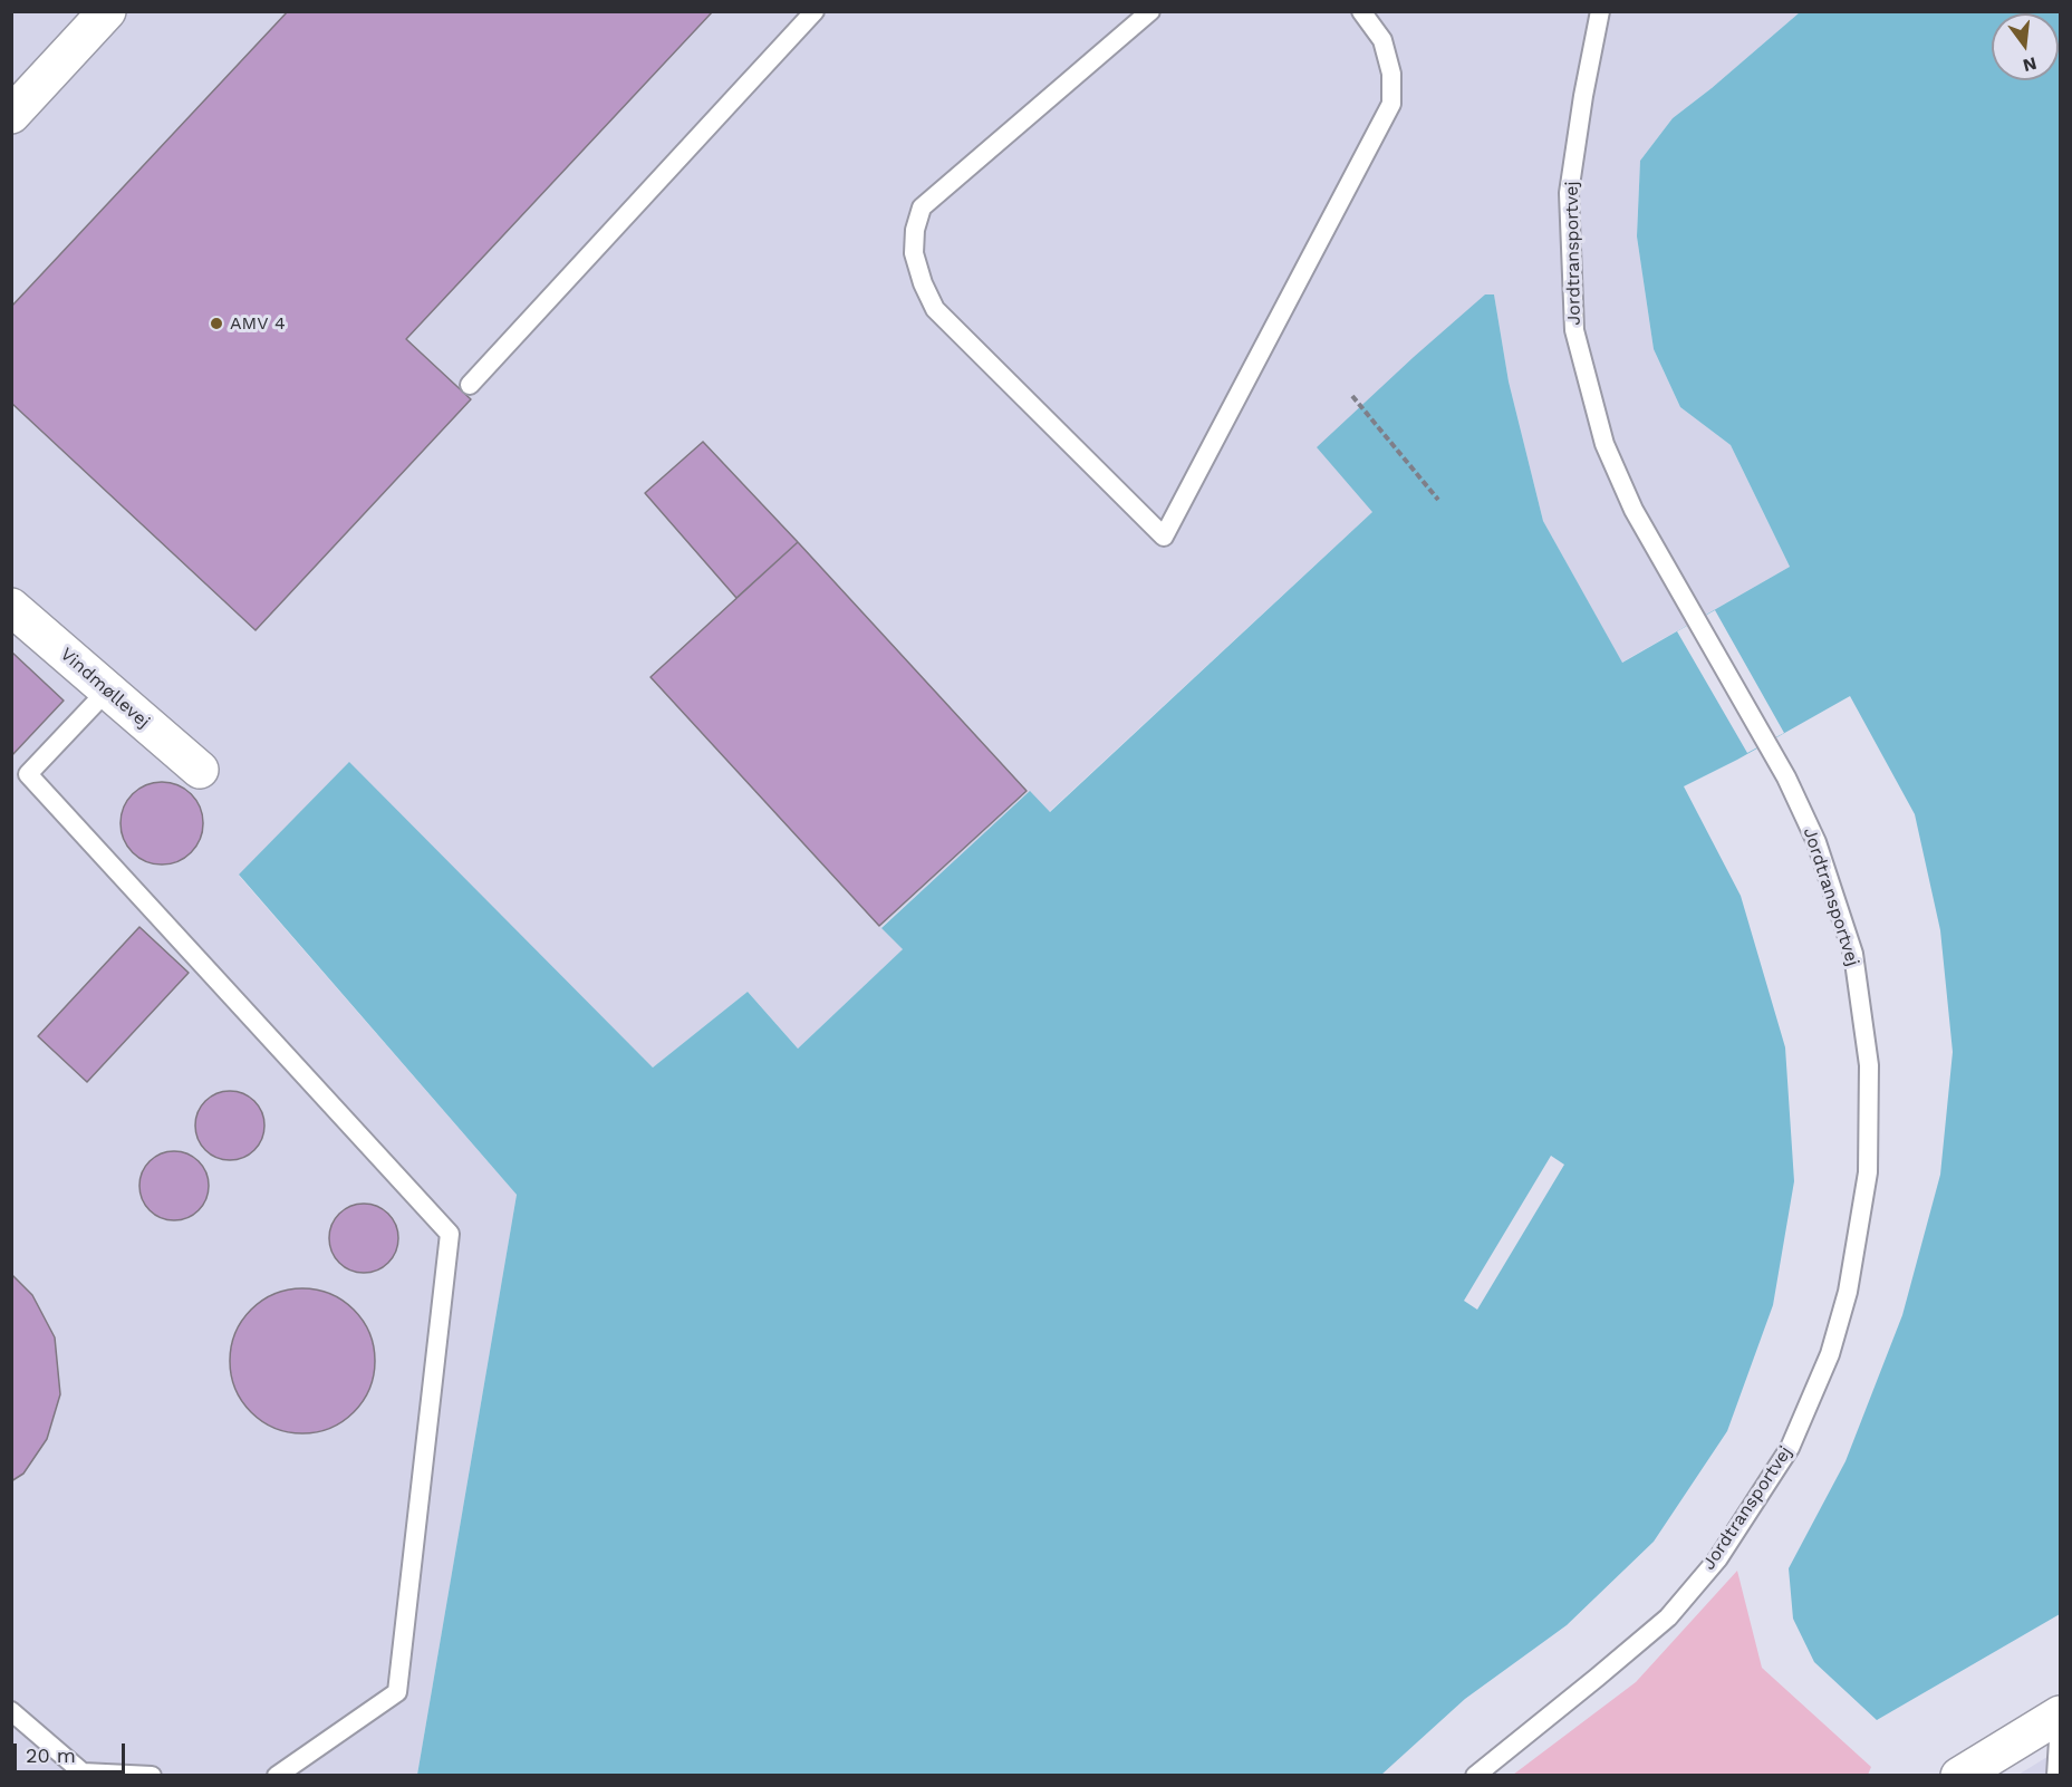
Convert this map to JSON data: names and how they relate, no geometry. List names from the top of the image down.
{
  "streets": {
    "street": ["Vindmøllevej"],
    "lane": ["Jordtransportvej"]
  },
  "places": ["AMV 4"],
  "scale_bar": "20 m",
  "north": "bottom"
}
